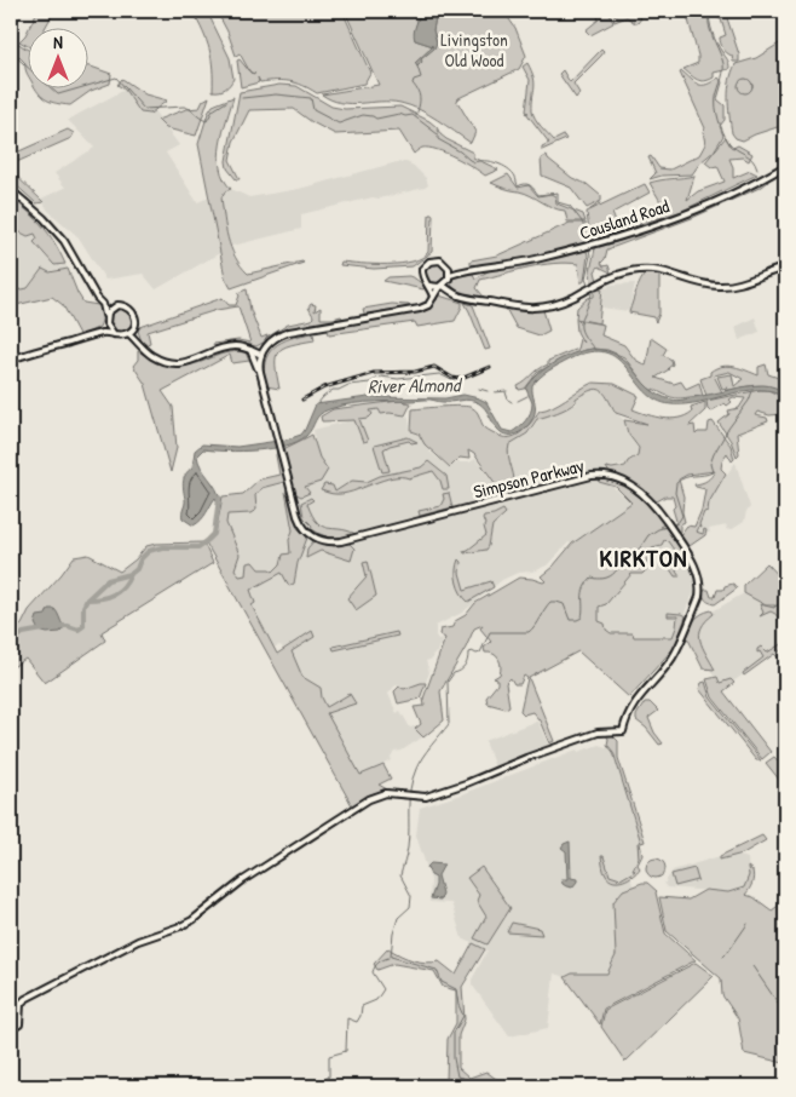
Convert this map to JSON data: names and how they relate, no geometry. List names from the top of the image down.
{
  "streets": {
    "main road": ["Cousland Road", "Simpson Parkway"]
  },
  "districts": ["KIRKTON"],
  "water": ["River Almond"],
  "parks": ["Livingston Old Wood"],
  "north": "top"
}
